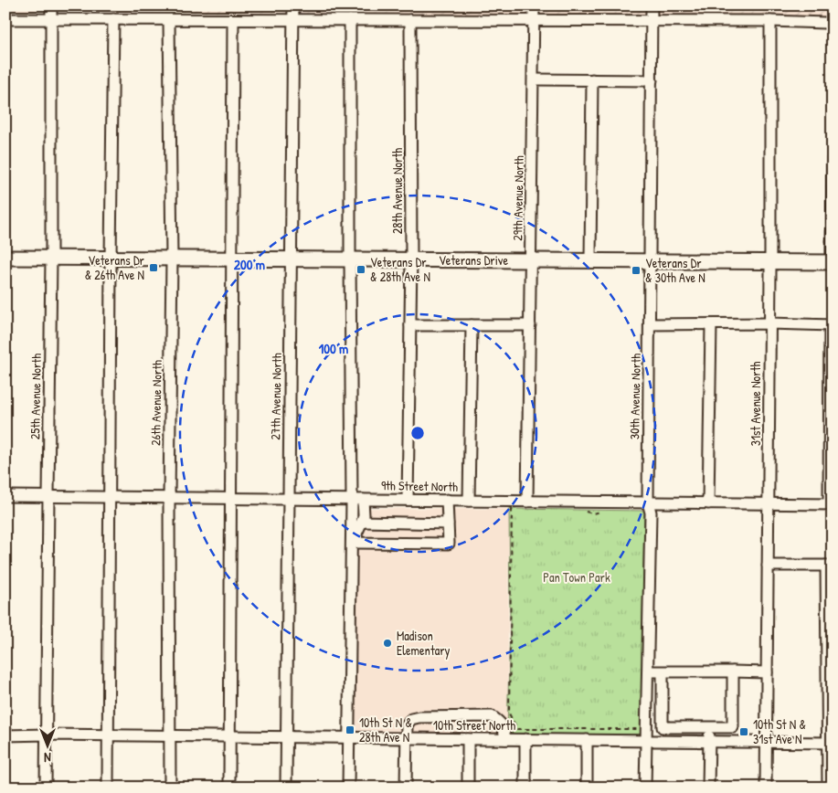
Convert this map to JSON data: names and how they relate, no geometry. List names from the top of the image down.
{
  "streets": {
    "main road": ["Veterans Drive"],
    "street": [
      "28th Avenue North",
      "29th Avenue North",
      "25th Avenue North",
      "27th Avenue North",
      "30th Avenue North",
      "26th Avenue North",
      "31st Avenue North",
      "9th Street North",
      "10th Street North"
    ]
  },
  "crossings": [
    ["28th Avenue North", "Veterans Drive"],
    ["28th Avenue North", "9th Street North"],
    ["29th Avenue North", "Veterans Drive"],
    ["29th Avenue North", "9th Street North"],
    ["Veterans Drive", "25th Avenue North"],
    ["Veterans Drive", "27th Avenue North"],
    ["Veterans Drive", "30th Avenue North"],
    ["Veterans Drive", "26th Avenue North"],
    ["Veterans Drive", "31st Avenue North"],
    ["25th Avenue North", "9th Street North"],
    ["25th Avenue North", "10th Street North"],
    ["27th Avenue North", "9th Street North"],
    ["27th Avenue North", "10th Street North"],
    ["30th Avenue North", "9th Street North"],
    ["30th Avenue North", "10th Street North"],
    ["26th Avenue North", "9th Street North"],
    ["26th Avenue North", "10th Street North"],
    ["31st Avenue North", "9th Street North"],
    ["31st Avenue North", "10th Street North"]
  ],
  "parks": ["Pan Town Park"],
  "places": {
    "transit": [
      "Veterans Dr & 26th Ave N",
      "Veterans Dr & 28th Ave N",
      "Veterans Dr & 30th Ave N",
      "10th St N & 28th Ave N",
      "10th St N & 31st Ave N"
    ],
    "other": ["Madison Elementary"]
  },
  "north": "bottom",
  "rings": ["200 m", "100 m"]
}
